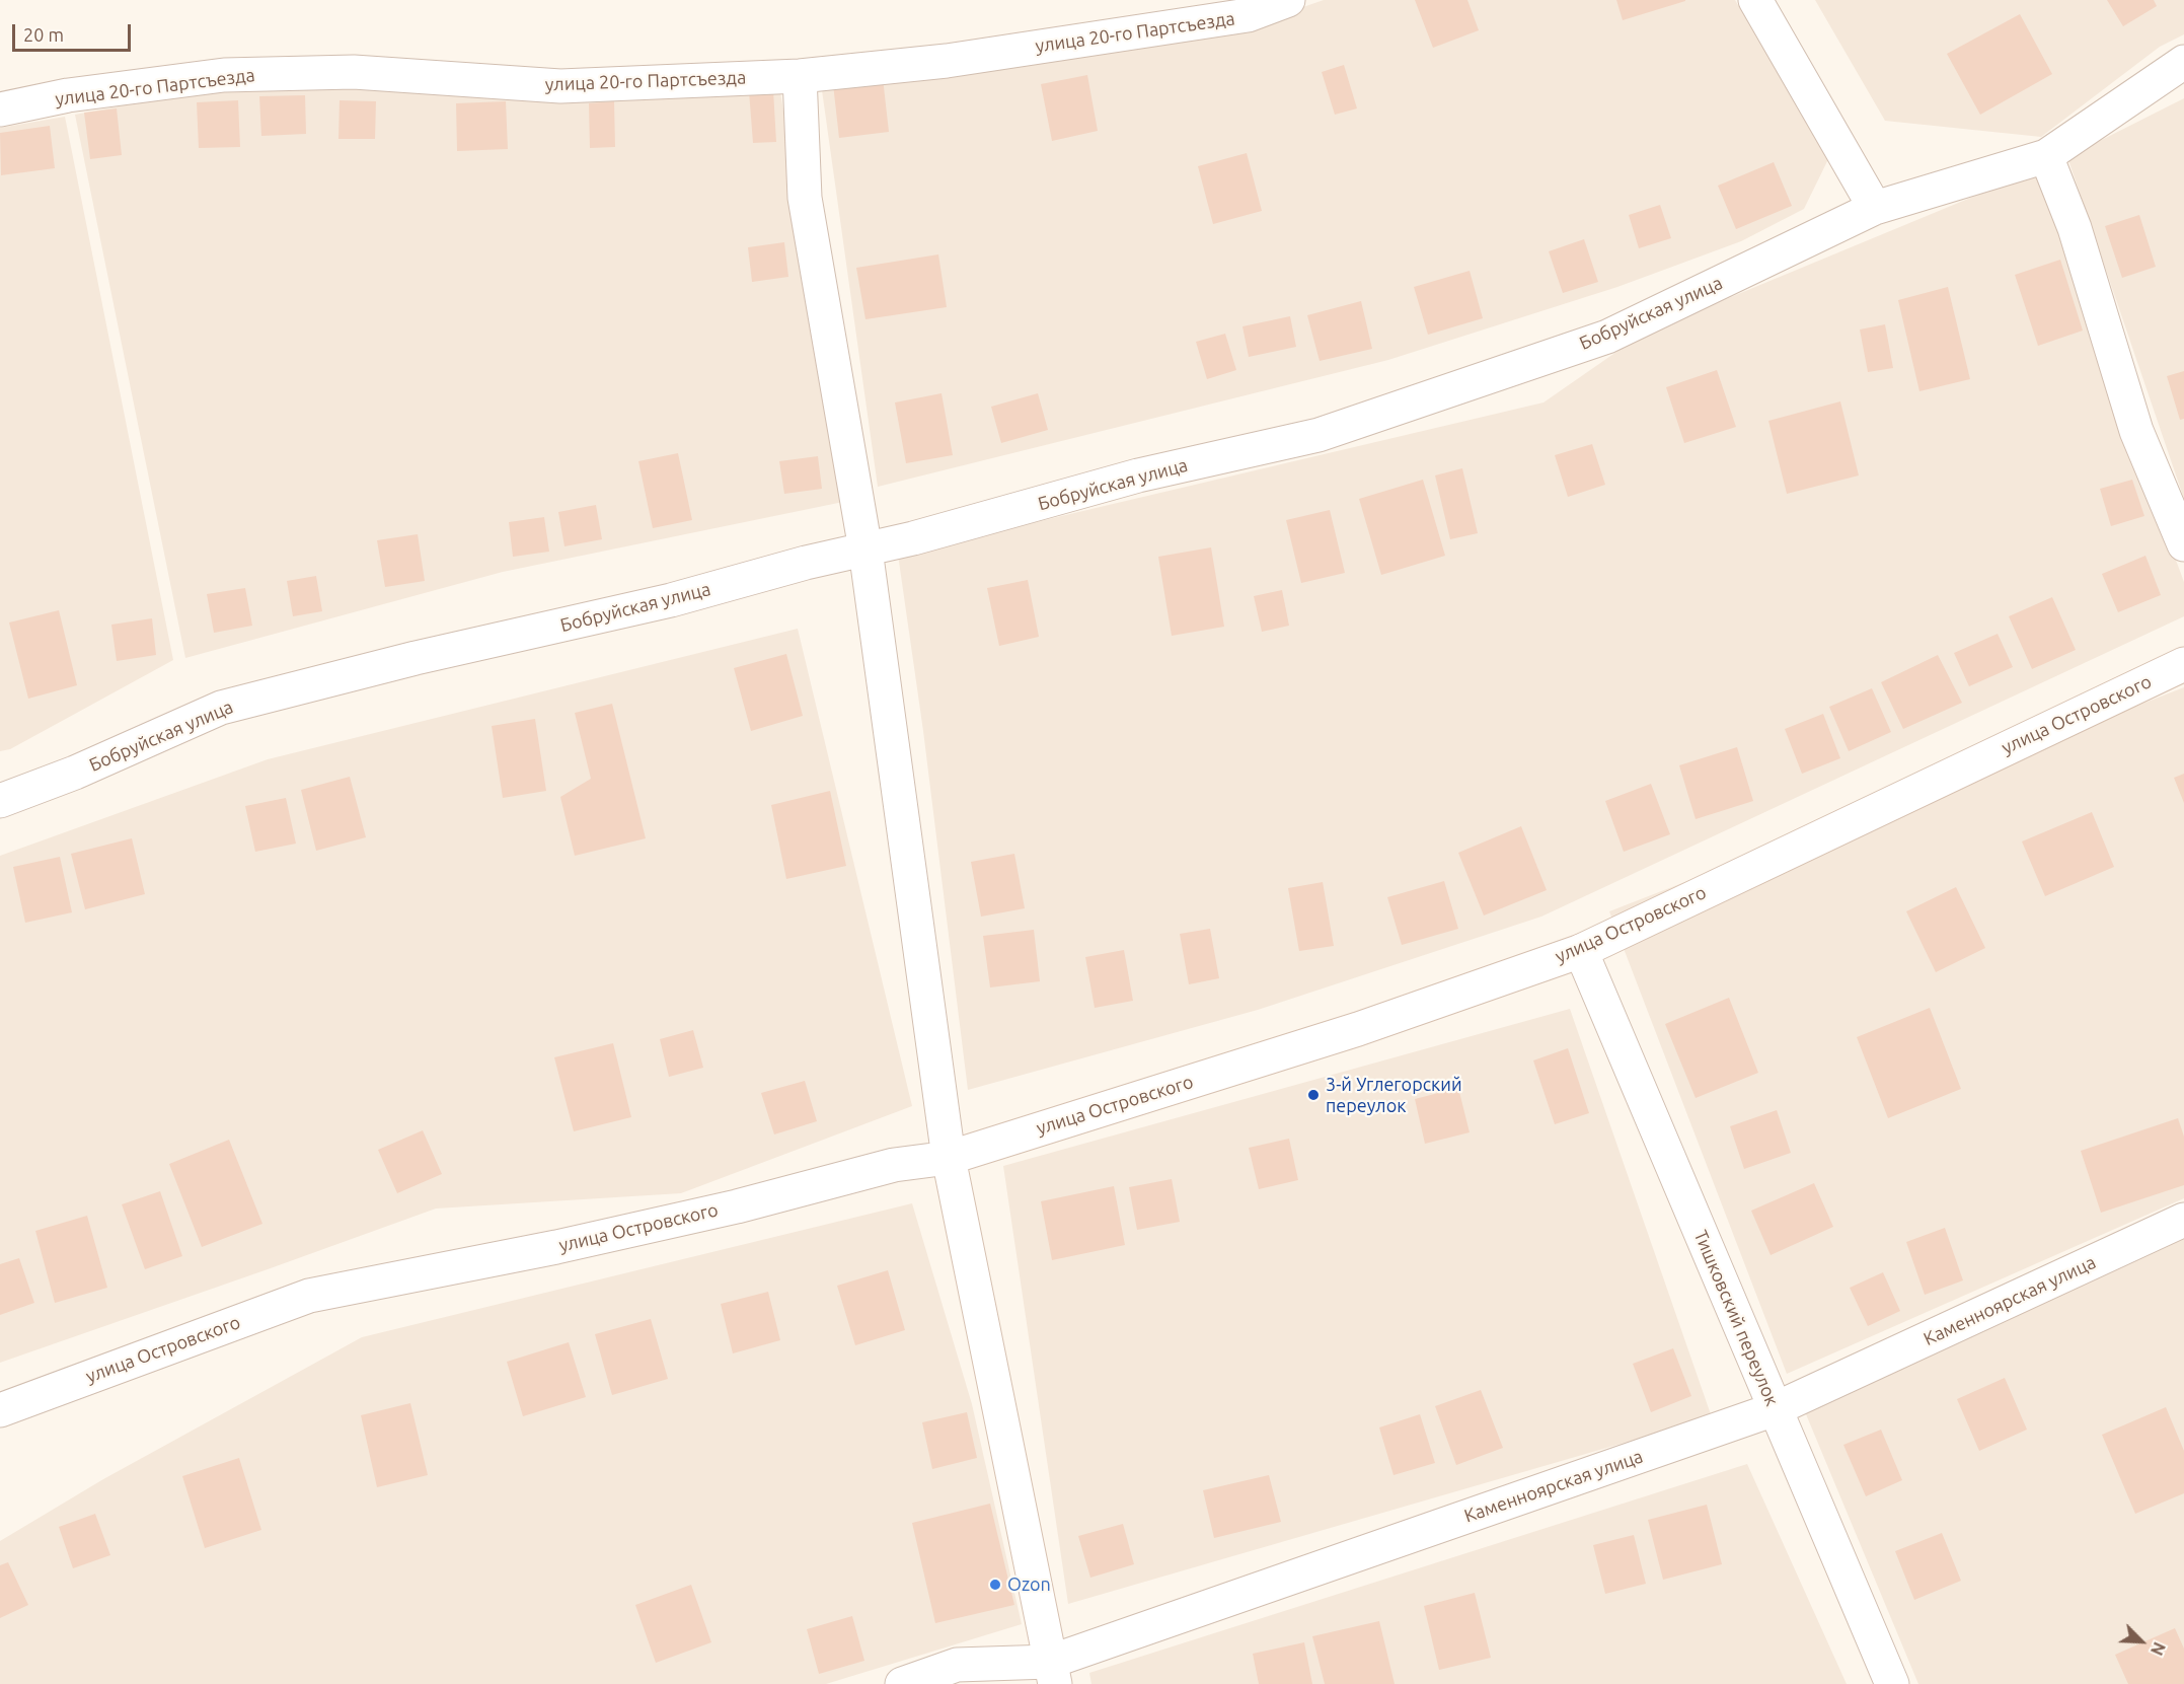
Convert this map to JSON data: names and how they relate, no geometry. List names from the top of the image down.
{
  "streets": {
    "street": [
      "улица 20-го Партсъезда",
      "Бобруйская улица",
      "улица Островского",
      "Каменноярская улица",
      "Тишковский переулок"
    ]
  },
  "crossings": [
    ["улица Островского", "Тишковский переулок"],
    ["Каменноярская улица", "Тишковский переулок"]
  ],
  "places": ["3-й Углегорский переулок", "Ozon"],
  "scale_bar": "20 m",
  "north": "bottom right"
}
